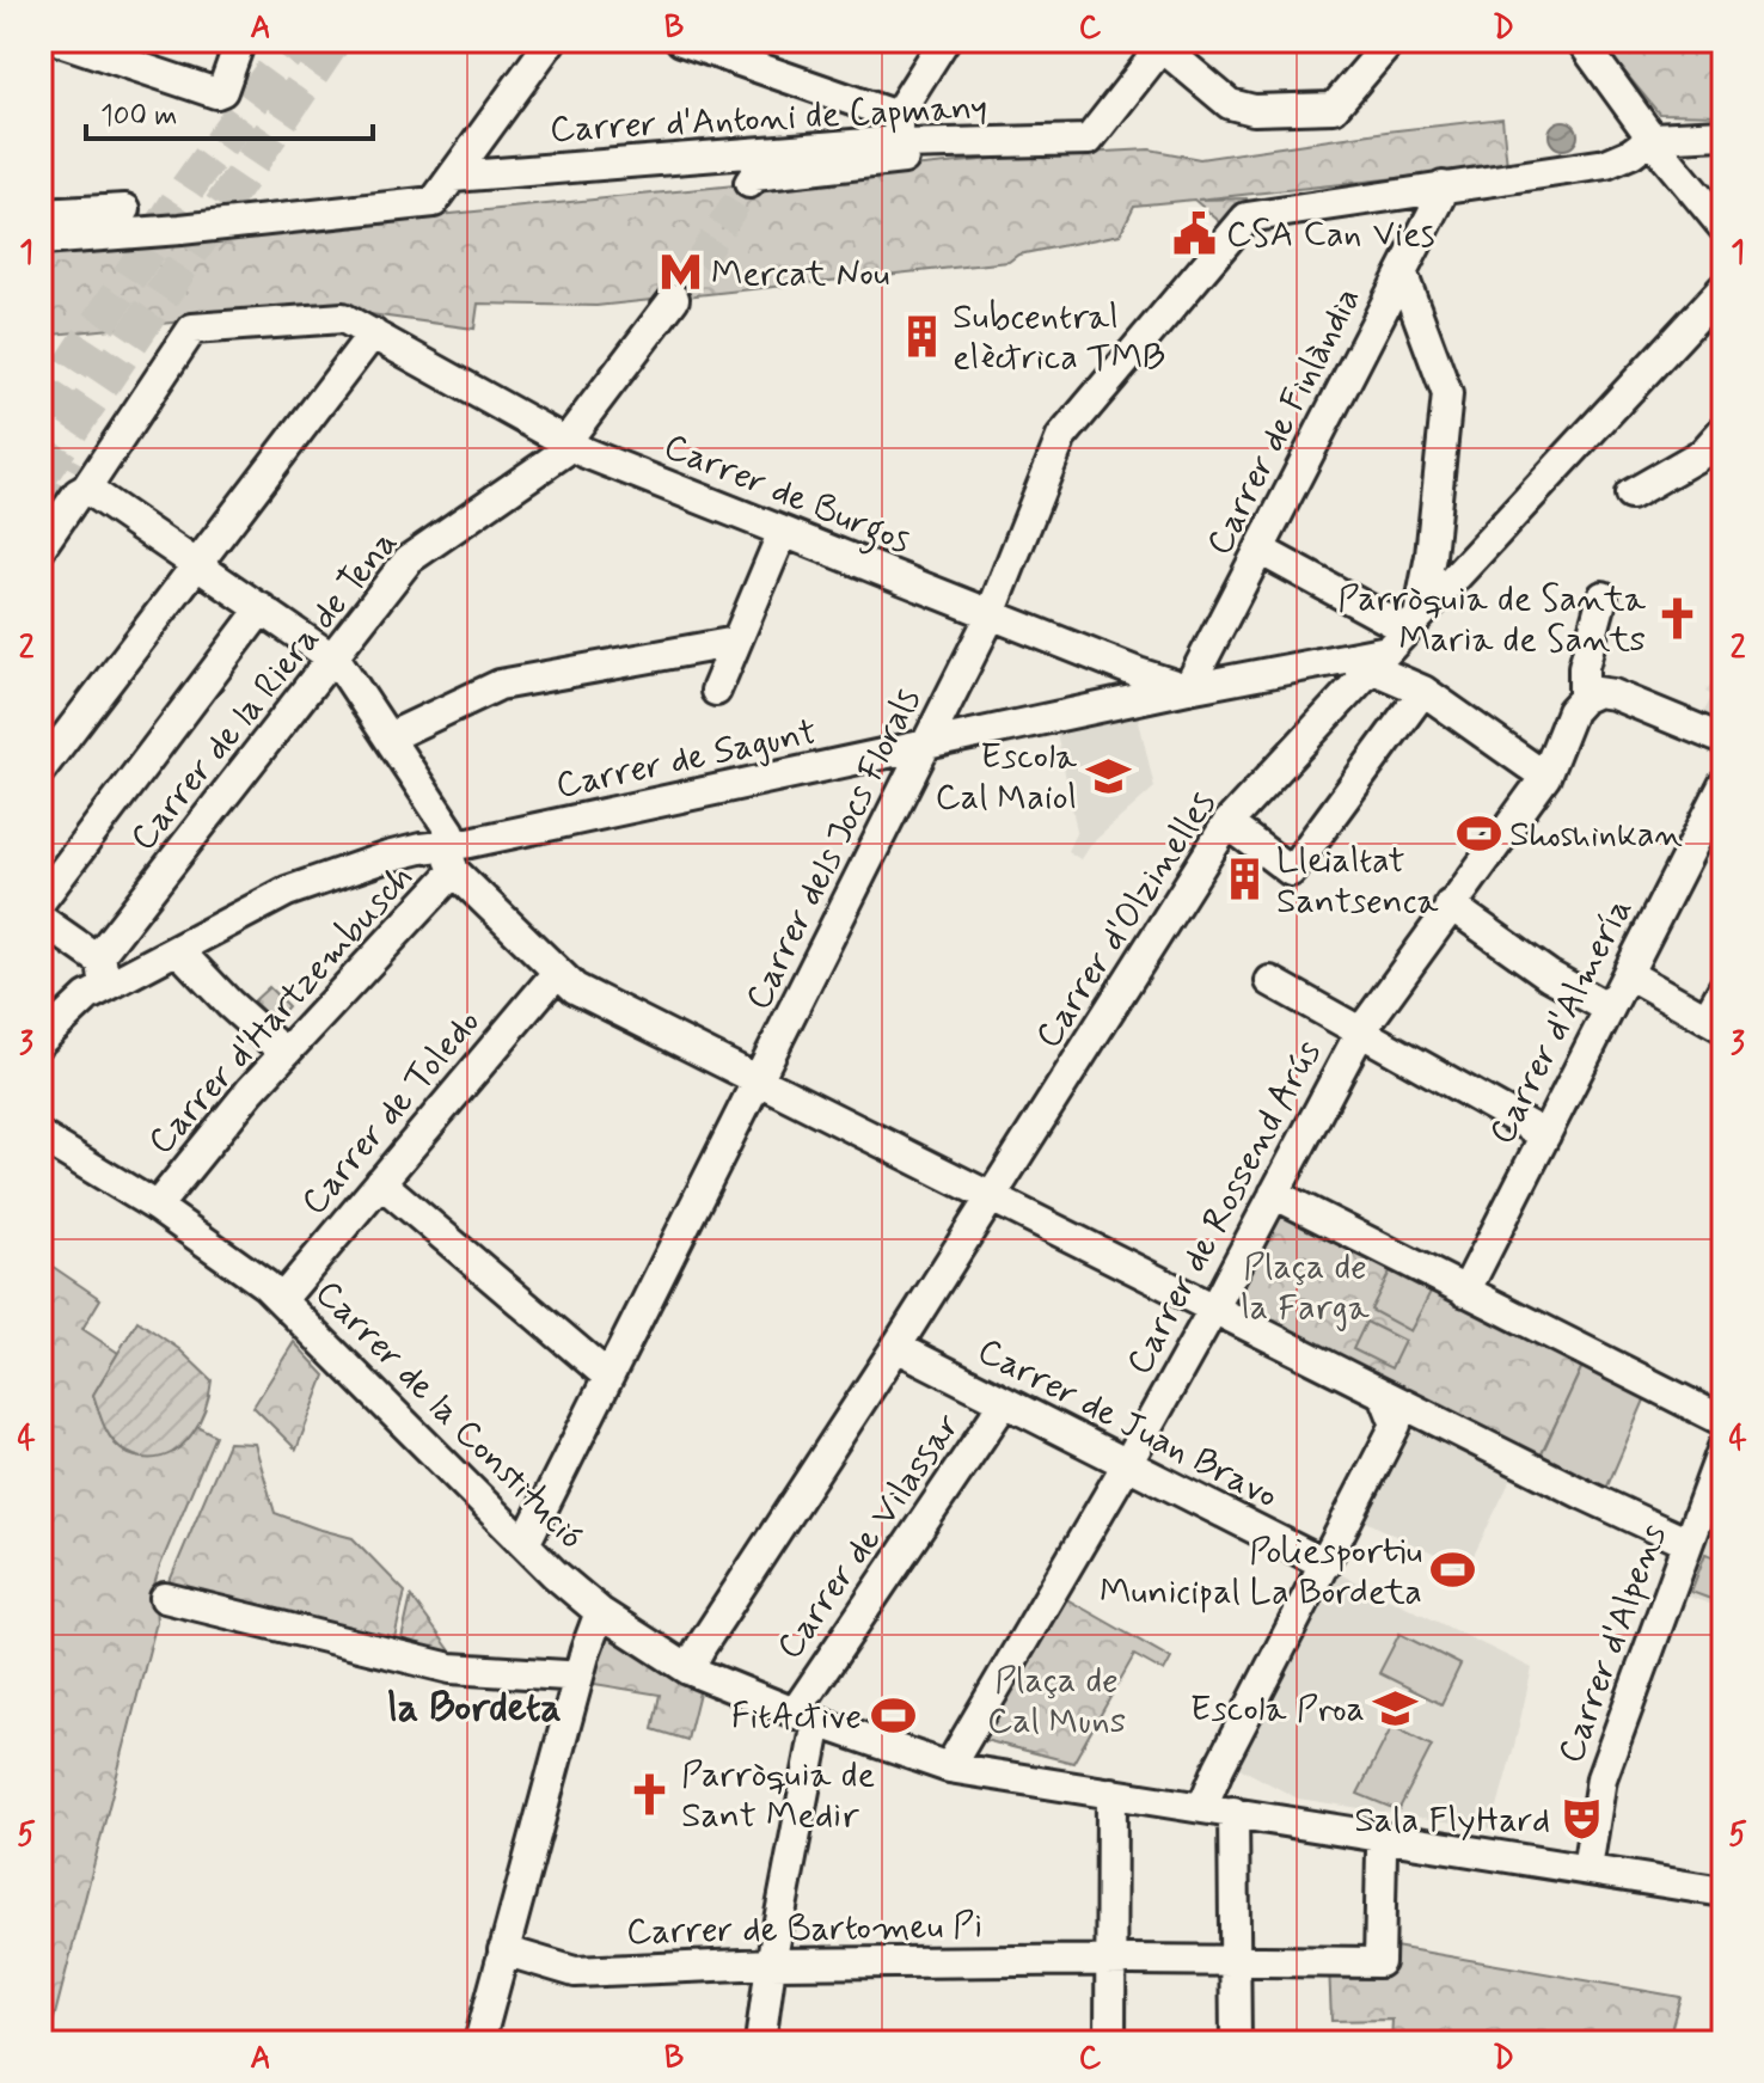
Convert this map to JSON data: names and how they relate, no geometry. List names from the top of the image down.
{
  "streets": {
    "street": [
      "Carrer d'Antoni de Capmany",
      "Carrer de Finlàndia",
      "Carrer de Burgos",
      "Carrer de la Riera de Tena",
      "Carrer de Sagunt",
      "Carrer dels Jocs Florals",
      "Carrer d'Olzinelles",
      "Carrer d'Hartzembusch",
      "Carrer d'Almería",
      "Carrer de Toledo",
      "Carrer de Rossend Arús",
      "Carrer de la Constitució",
      "Carrer de Juan Bravo",
      "Carrer de Vilassar",
      "Carrer d'Alpens",
      "Carrer de Bartomeu Pi"
    ]
  },
  "crossings": [
    ["Carrer de Finlàndia", "Carrer de Burgos"],
    ["Carrer de Finlàndia", "Carrer de Sagunt"],
    ["Carrer de Finlàndia", "Carrer dels Jocs Florals"],
    ["Carrer de Burgos", "Carrer de la Riera de Tena"],
    ["Carrer de Burgos", "Carrer de Sagunt"],
    ["Carrer de Burgos", "Carrer dels Jocs Florals"],
    ["Carrer de la Riera de Tena", "Carrer de Sagunt"],
    ["Carrer de Sagunt", "Carrer dels Jocs Florals"],
    ["Carrer de Sagunt", "Carrer d'Olzinelles"],
    ["Carrer de Sagunt", "Carrer d'Hartzembusch"],
    ["Carrer dels Jocs Florals", "Carrer de la Constitució"],
    ["Carrer d'Olzinelles", "Carrer de la Constitució"],
    ["Carrer d'Olzinelles", "Carrer de Juan Bravo"],
    ["Carrer de Toledo", "Carrer de la Constitució"],
    ["Carrer de Rossend Arús", "Carrer de la Constitució"],
    ["Carrer de Rossend Arús", "Carrer de Juan Bravo"],
    ["Carrer de la Constitució", "Carrer de Vilassar"],
    ["Carrer de la Constitució", "Carrer d'Alpens"],
    ["Carrer de Juan Bravo", "Carrer de Vilassar"]
  ],
  "districts": ["la Bordeta"],
  "parks": ["Plaça de la Farga", "Plaça de Cal Muns"],
  "places": {
    "public building": ["CSA Can Vies"],
    "metro station": ["Mercat Nou"],
    "building": ["Subcentral elèctrica TMB", "Lleialtat Santsenca"],
    "church": ["Parròquia de Santa Maria de Sants", "Parròquia de Sant Medir"],
    "school or university": ["Escola Cal Maiol", "Escola Proa"],
    "sports": ["Shoshinkan", "Poliesportiu Municipal La Bordeta", "FitActive"],
    "theatre": ["Sala FlyHard"]
  },
  "scale_bar": "100 m",
  "grid": {
    "columns": [
      "A",
      "B",
      "C",
      "D"
    ],
    "rows": [
      "1",
      "2",
      "3",
      "4",
      "5"
    ]
  }
}
